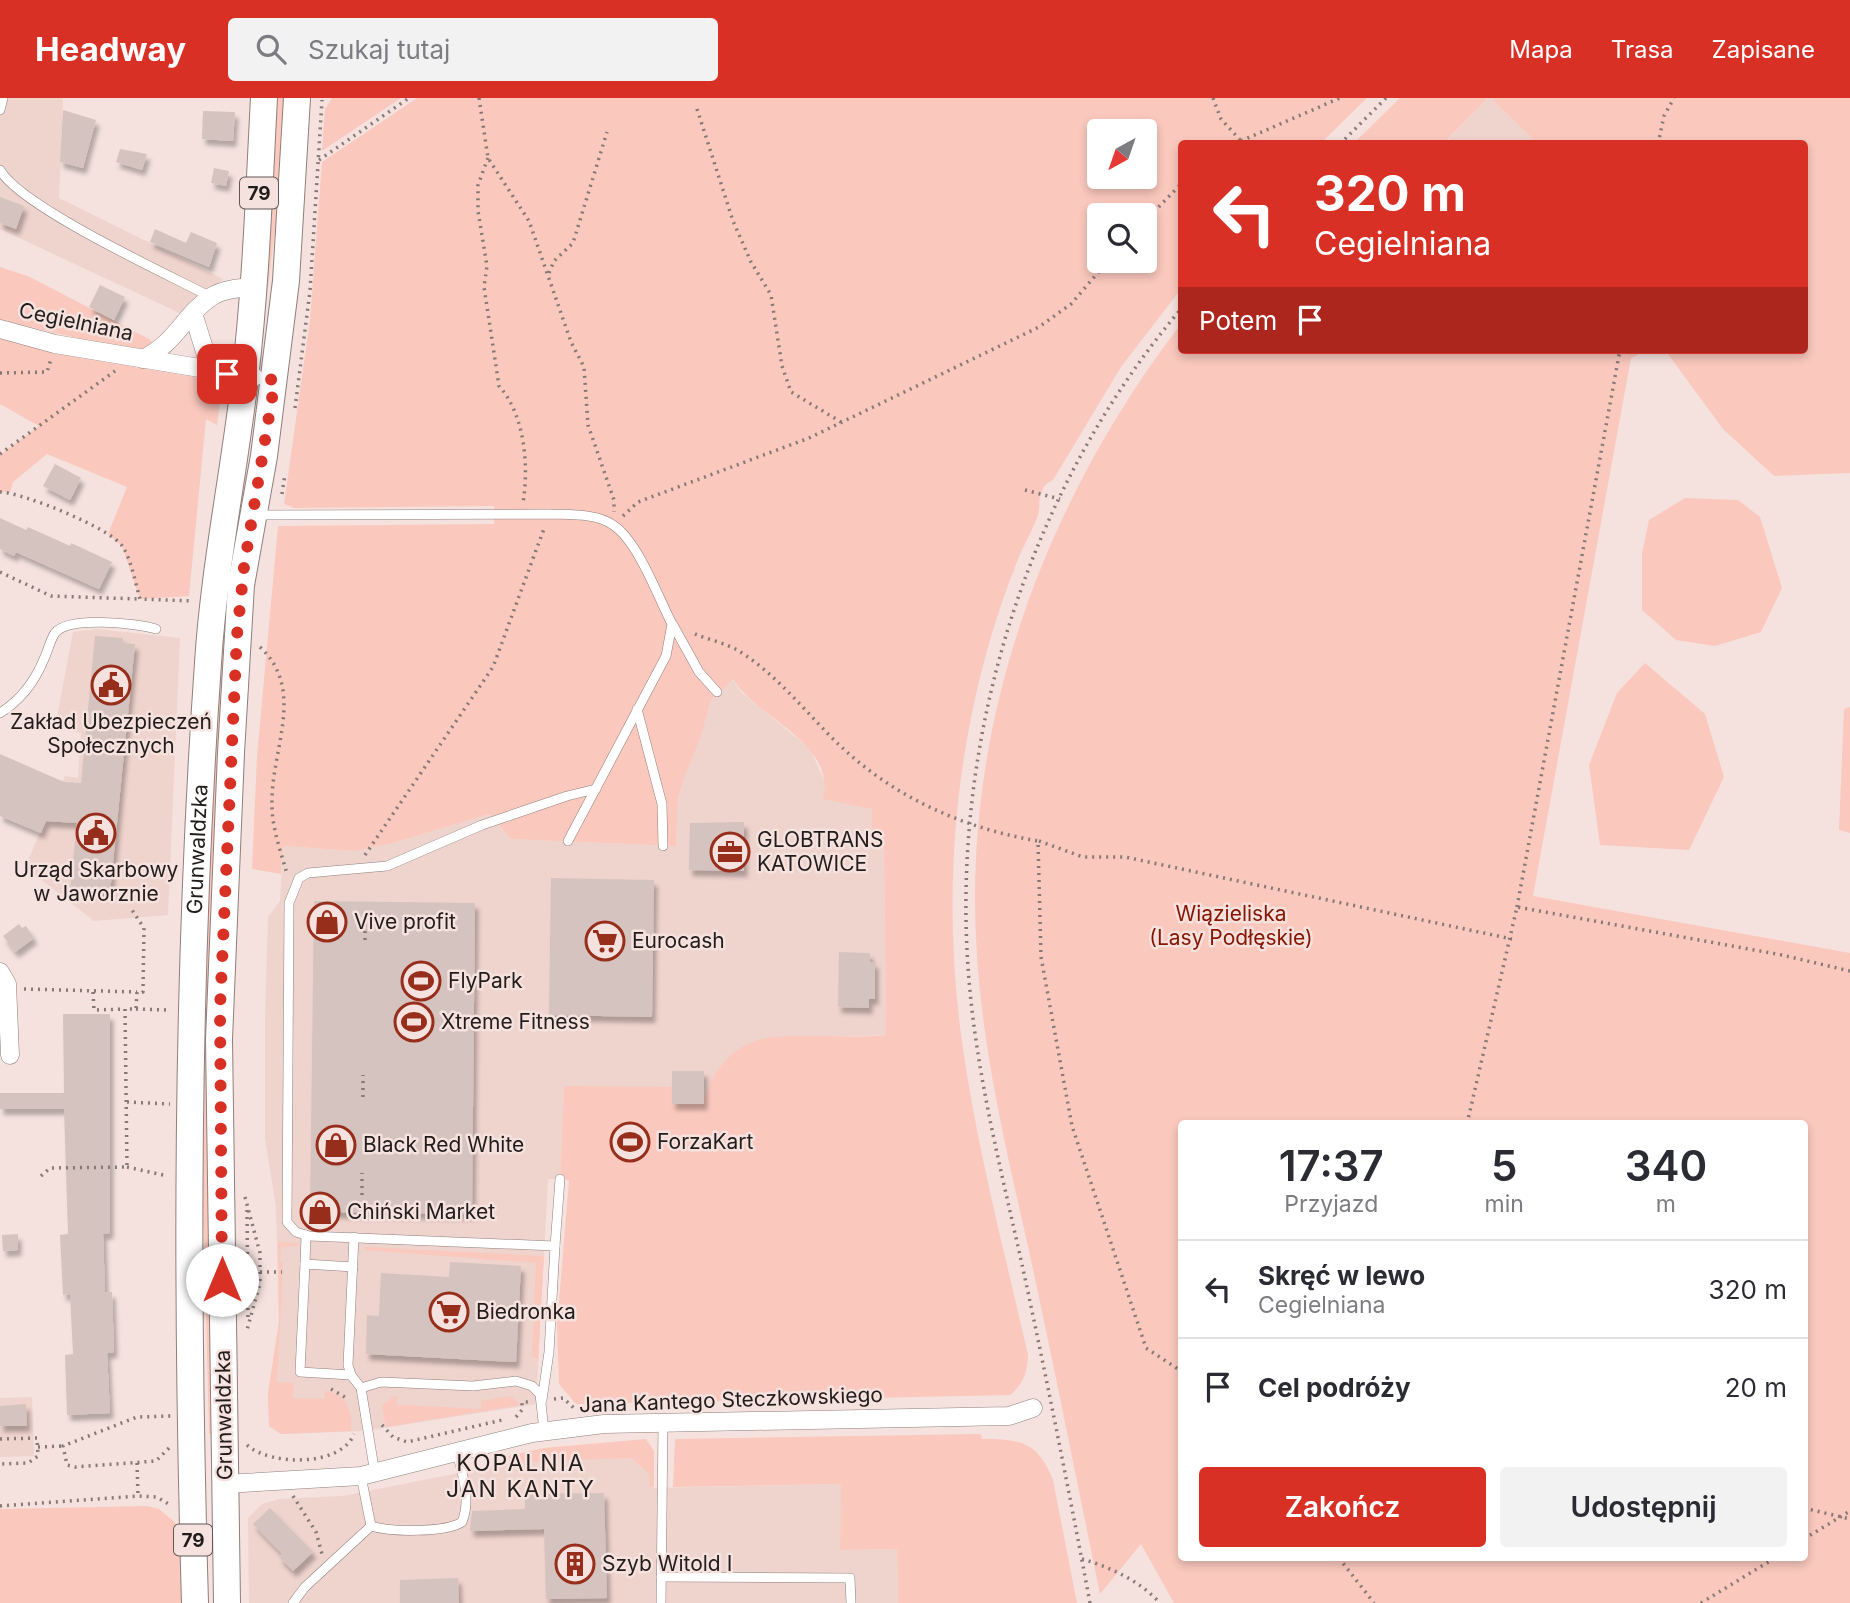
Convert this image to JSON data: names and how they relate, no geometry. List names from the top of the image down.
{
  "streets": {
    "main road": ["79", "Grunwaldzka"],
    "street": ["Cegielniana", "Jana Kantego Steczkowskiego"]
  },
  "crossings": [
    ["Cegielniana", "Grunwaldzka"],
    ["Grunwaldzka", "Jana Kantego Steczkowskiego"]
  ],
  "districts": ["KOPALNIA JAN KANTY"],
  "parks": ["Wiązieliska (Lasy Podłęskie)"],
  "places": {
    "public building": ["Zakład Ubezpieczeń Społecznych", "Urząd Skarbowy w Jaworznie"],
    "office": ["GLOBTRANS KATOWICE"],
    "shop": ["Vive profit", "Black Red White", "Chiński Market"],
    "supermarket": ["Eurocash", "Biedronka"],
    "sports": ["FlyPark", "Xtreme Fitness", "ForzaKart"],
    "building": ["Szyb Witold I"]
  },
  "north": "bottom left",
  "page": {
    "header": "Headway",
    "search": "Szukaj tutaj",
    "nav": ["Mapa", "Trasa", "Zapisane"],
    "turn": ["320 m", "Cegielniana"],
    "then": "Potem",
    "eta": [
      "17:37",
      "Przyjazd",
      "5",
      "min",
      "340",
      "m"
    ],
    "list": [
      {
        "name": "Skręć w lewo",
        "note": "Cegielniana",
        "value": "320 m"
      },
      {
        "name": "Cel podróży",
        "value": "20 m"
      }
    ],
    "buttons": ["Zakończ", "Udostępnij"]
  }
}
